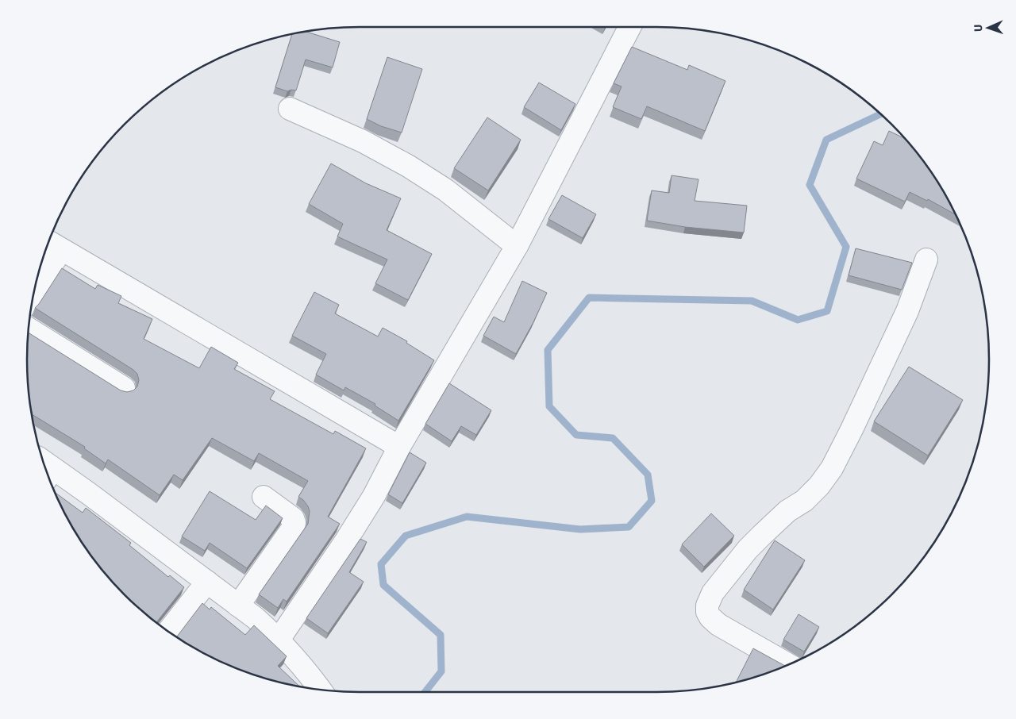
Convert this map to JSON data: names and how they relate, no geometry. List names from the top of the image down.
{
  "north": "left"
}
